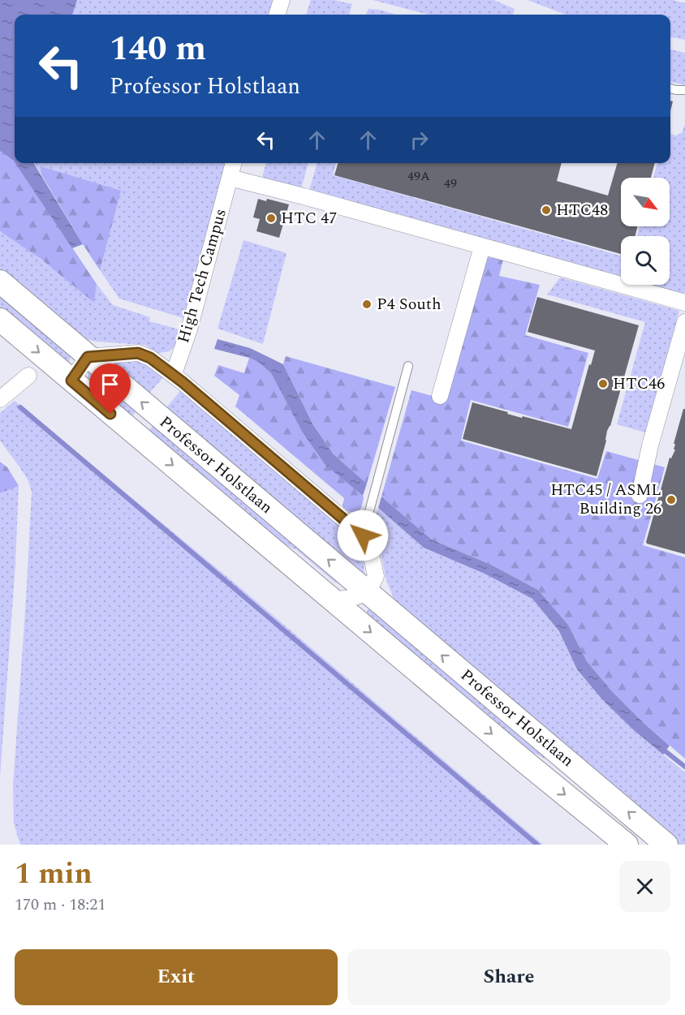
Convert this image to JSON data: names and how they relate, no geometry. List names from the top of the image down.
{
  "streets": {
    "main road": ["Professor Holstlaan"],
    "street": ["High Tech Campus"]
  },
  "places": [
    "HTC48",
    "HTC 47",
    "P4 South",
    "HTC46",
    "HTC45 / ASML Building 26"
  ],
  "house_numbers": ["49A", "49"],
  "north": "bottom right",
  "page": {
    "turn": ["140 m", "Professor Holstlaan"],
    "heading": ["1 min", "170 m · 18:21"],
    "buttons": ["Exit", "Share"]
  }
}
